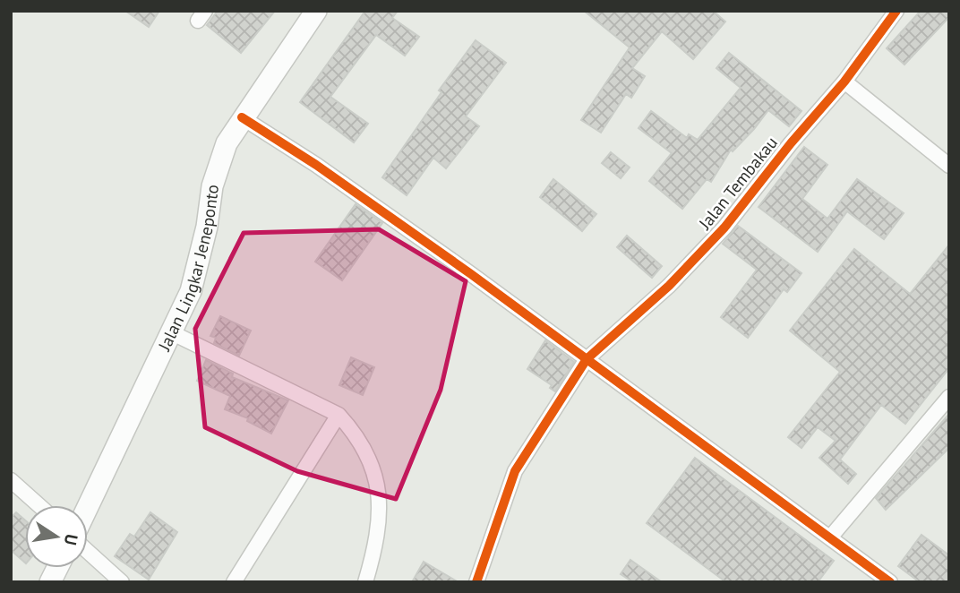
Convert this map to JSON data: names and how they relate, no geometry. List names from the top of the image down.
{
  "streets": {
    "main road": ["Jalan Lingkar Jeneponto"],
    "street": ["Jalan Tembakau"]
  },
  "north": "right"
}
